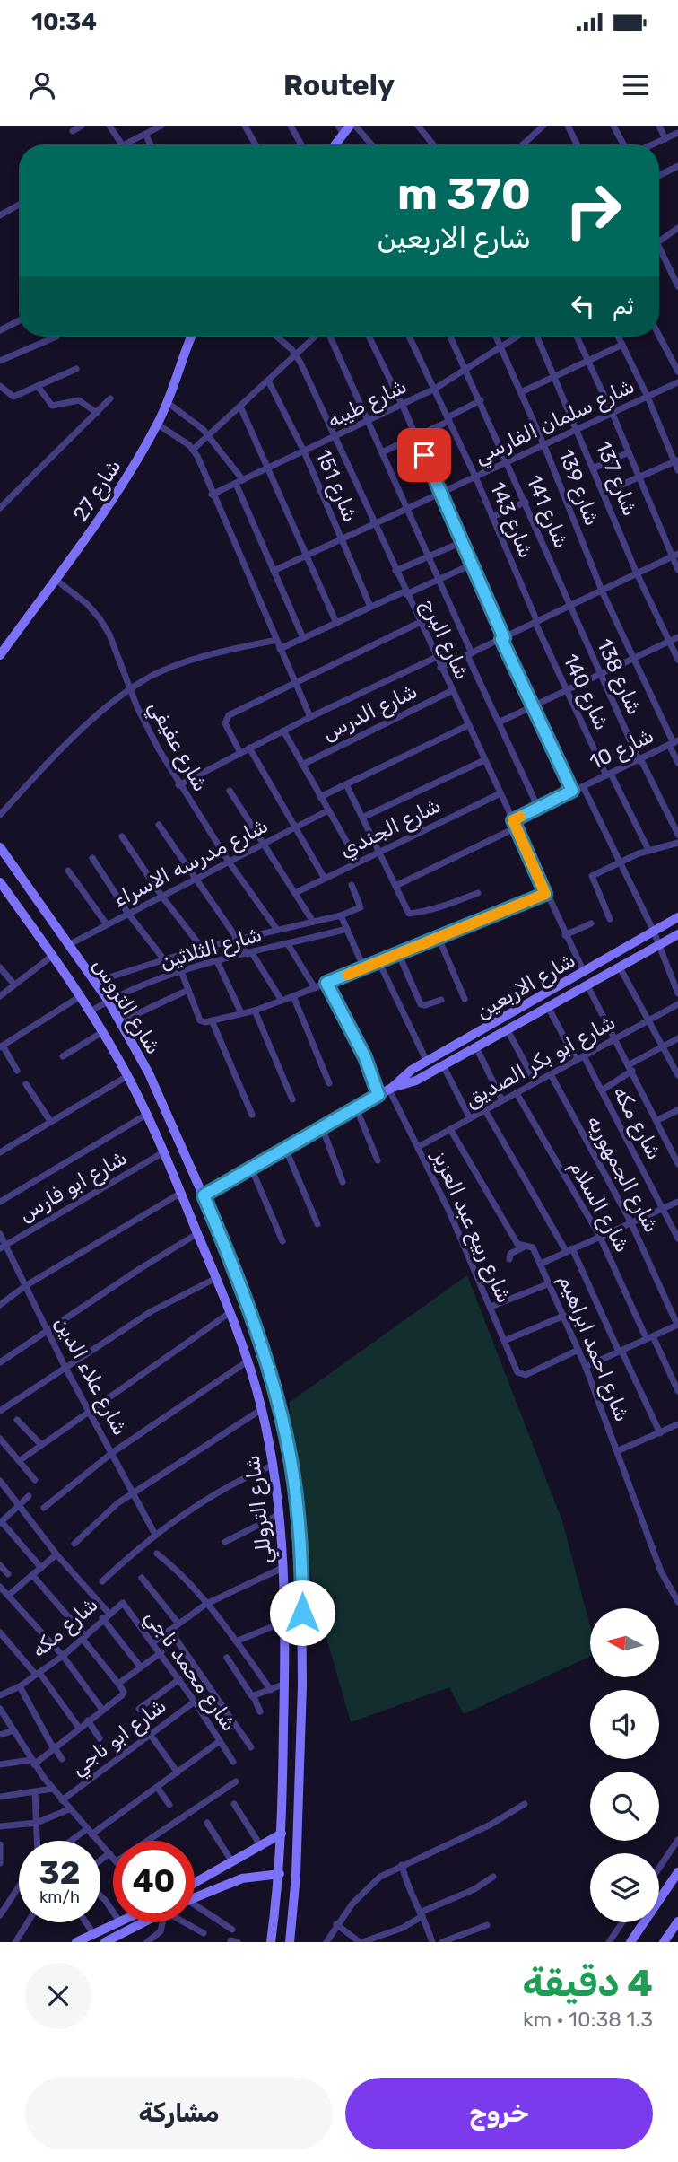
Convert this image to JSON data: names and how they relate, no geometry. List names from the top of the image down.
{
  "streets": {
    "street": [
      "شارع طيبه",
      "شارع سلمان الفارسي",
      "شارع 137",
      "شارع 151",
      "شارع 139",
      "شارع 27",
      "شارع 141",
      "شارع 143",
      "شارع البرج",
      "شارع 138",
      "شارع 140",
      "شارع الدرس",
      "شارع عفيفي",
      "شارع 10",
      "شارع الجندي",
      "شارع مدرسه الاسراء",
      "شارع الثلاثين",
      "شارع الاربعين",
      "شارع التروس",
      "شارع ابو بكر الصديق",
      "شارع مكه",
      "شارع الجمهوريه",
      "شارع ابو فارس",
      "شارع السلام",
      "شارع ربيع عبد العزيز",
      "شارع احمد ابراهيم",
      "شارع علاء الدين",
      "شارع التروللي",
      "شارع محمد ناجي",
      "شارع ابو ناجي"
    ]
  },
  "crossings": [
    ["شارع طيبه", "شارع 151"],
    ["شارع طيبه", "شارع 139"],
    ["شارع طيبه", "شارع 141"],
    ["شارع طيبه", "شارع 143"],
    ["شارع طيبه", "شارع البرج"],
    ["شارع سلمان الفارسي", "شارع 137"],
    ["شارع سلمان الفارسي", "شارع 151"],
    ["شارع سلمان الفارسي", "شارع 139"],
    ["شارع سلمان الفارسي", "شارع 141"],
    ["شارع سلمان الفارسي", "شارع 143"],
    ["شارع سلمان الفارسي", "شارع البرج"],
    ["شارع 139", "شارع 10"],
    ["شارع 27", "شارع عفيفي"],
    ["شارع 141", "شارع 138"],
    ["شارع 143", "شارع 140"],
    ["شارع البرج", "شارع الدرس"],
    ["شارع البرج", "شارع 10"],
    ["شارع البرج", "شارع الجندي"],
    ["شارع البرج", "شارع الاربعين"],
    ["شارع 138", "شارع 10"],
    ["شارع 140", "شارع 10"],
    ["شارع عفيفي", "شارع مدرسه الاسراء"],
    ["شارع عفيفي", "شارع الثلاثين"],
    ["شارع مدرسه الاسراء", "شارع التروس"],
    ["شارع الثلاثين", "شارع التروس"],
    ["شارع الاربعين", "شارع التروس"],
    ["شارع الاربعين", "شارع ربيع عبد العزيز"],
    ["شارع الاربعين", "شارع التروللي"],
    ["شارع التروس", "شارع ابو فارس"],
    ["شارع التروس", "شارع التروللي"],
    ["شارع ابو بكر الصديق", "شارع مكه"],
    ["شارع ابو بكر الصديق", "شارع الجمهوريه"],
    ["شارع ابو بكر الصديق", "شارع السلام"],
    ["شارع ابو بكر الصديق", "شارع ربيع عبد العزيز"],
    ["شارع ابو بكر الصديق", "شارع احمد ابراهيم"],
    ["شارع مكه", "شارع محمد ناجي"],
    ["شارع ابو فارس", "شارع علاء الدين"],
    ["شارع ربيع عبد العزيز", "شارع احمد ابراهيم"],
    ["شارع محمد ناجي", "شارع ابو ناجي"]
  ],
  "north": "left",
  "page": {
    "status": "10:34",
    "header": "Routely",
    "turn": ["370 m", "شارع الاربعين"],
    "then": "ثم",
    "speed": "32 km/h",
    "limit": "40",
    "heading": ["4 دقيقة", "1.3 km · 10:38"],
    "buttons": ["خروج", "مشاركة"]
  }
}
